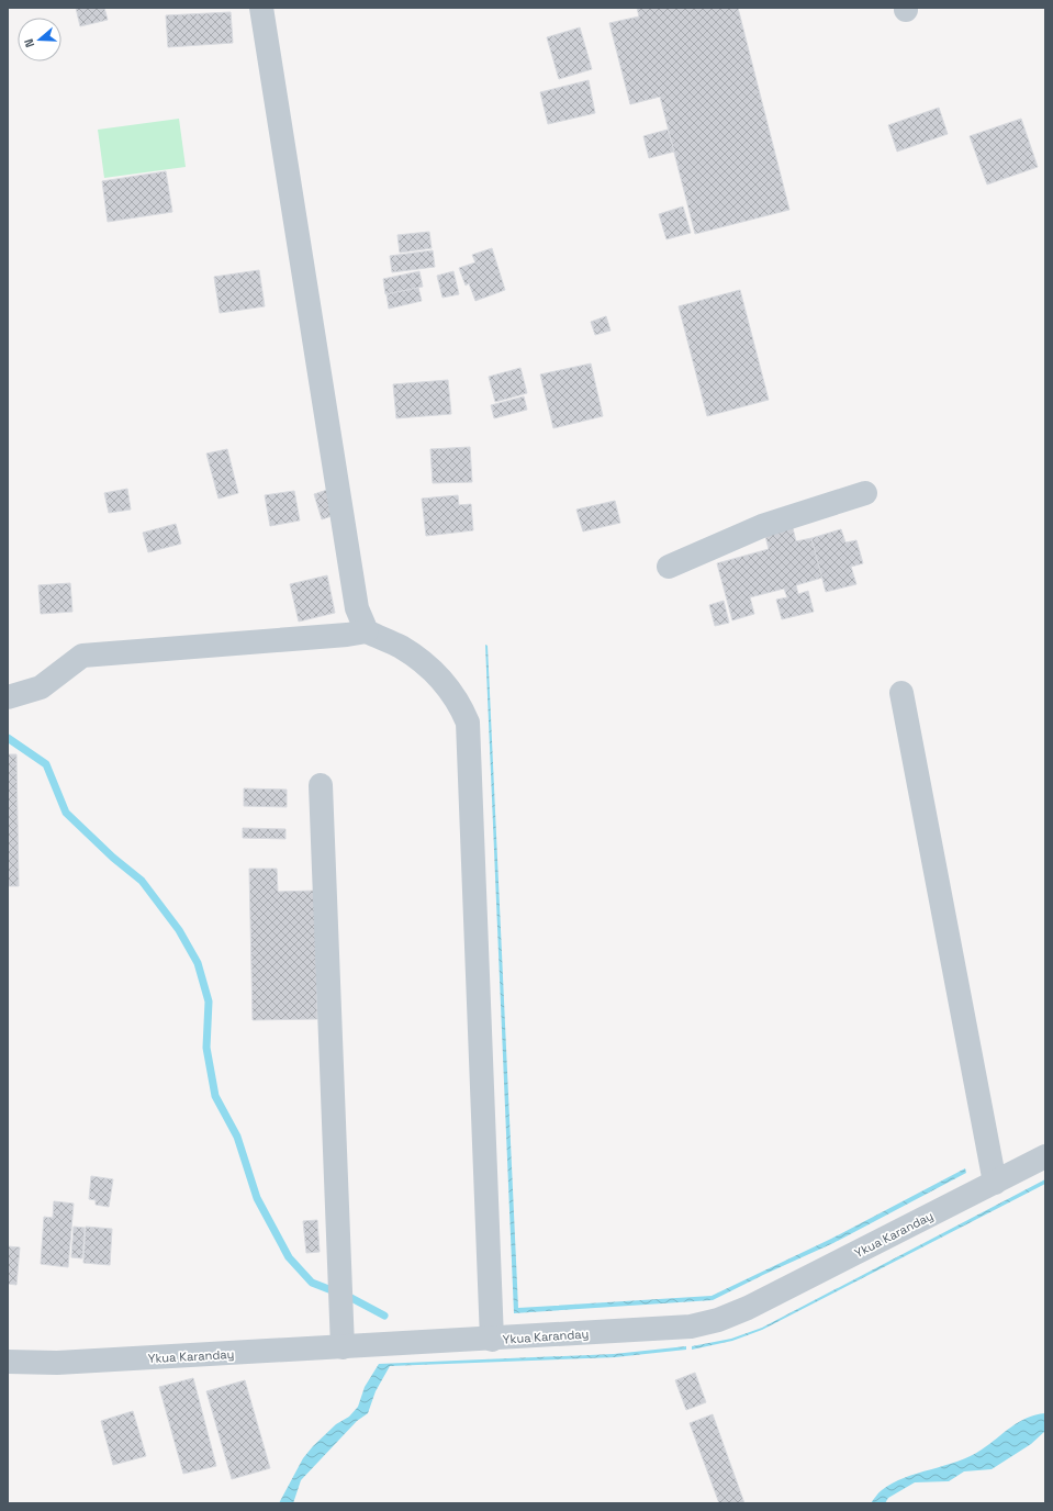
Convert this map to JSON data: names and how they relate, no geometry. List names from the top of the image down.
{
  "streets": {
    "street": ["Ykua Karanday"]
  },
  "north": "left"
}
